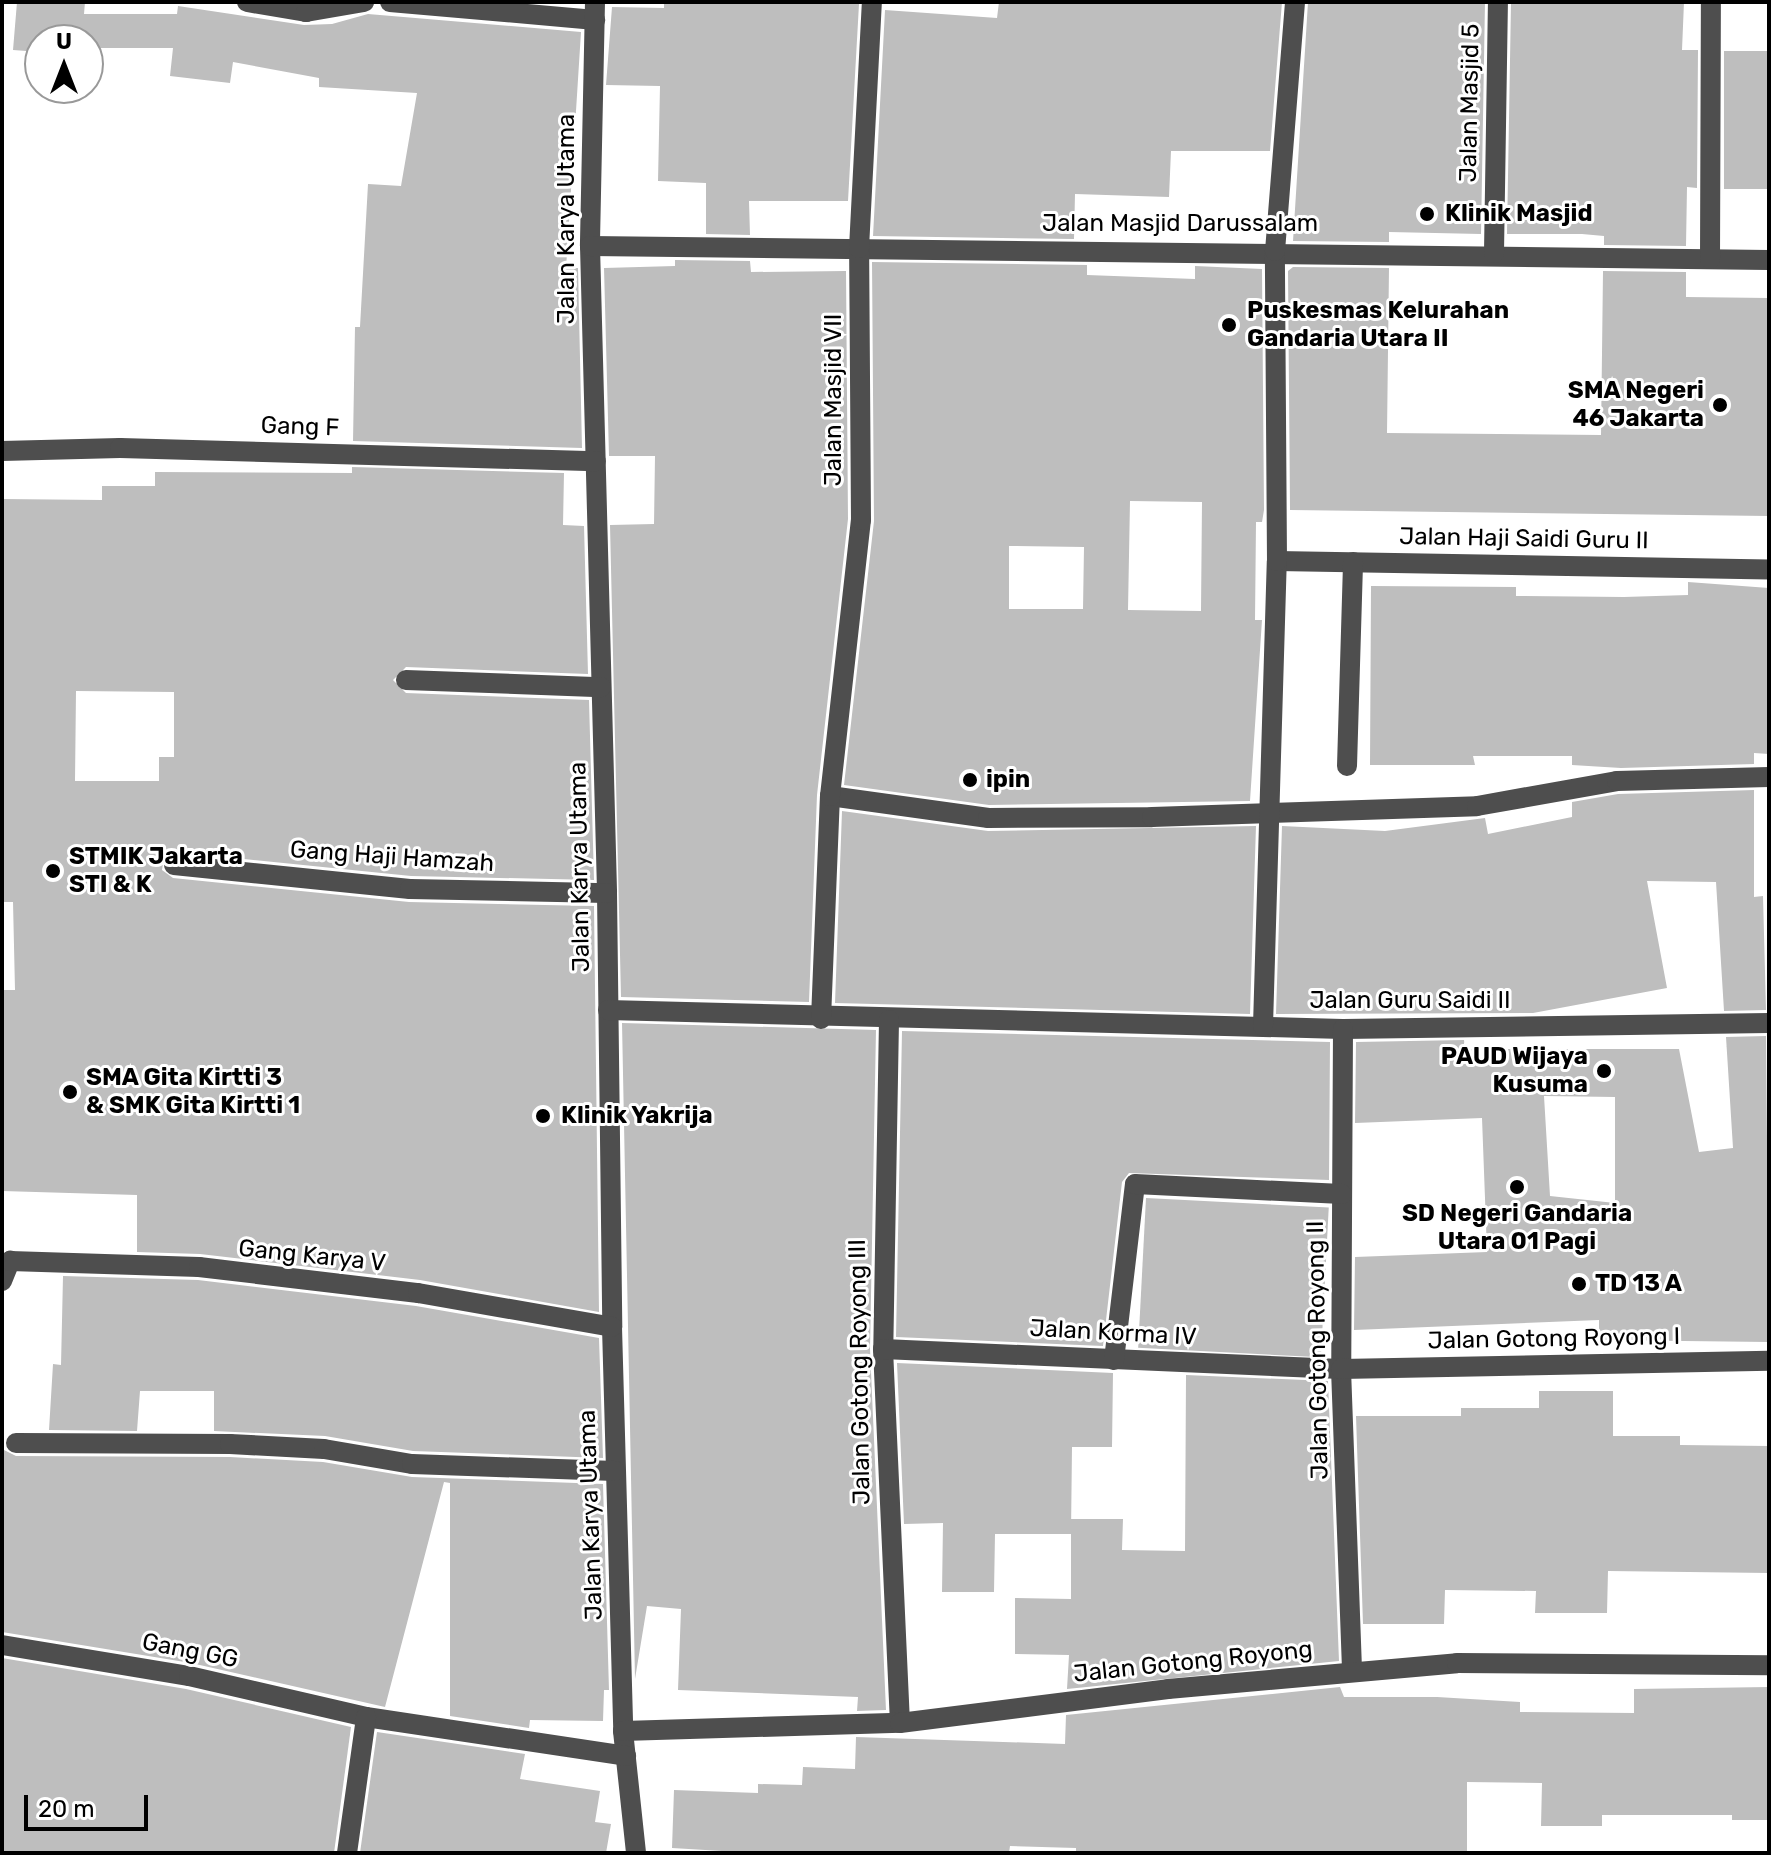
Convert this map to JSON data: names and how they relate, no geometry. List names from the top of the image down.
{
  "streets": {
    "street": [
      "Jalan Masjid 5",
      "Jalan Karya Utama",
      "Jalan Masjid Darussalam",
      "Jalan Masjid VII",
      "Gang F",
      "Jalan Haji Saidi Guru II",
      "Gang Haji Hamzah",
      "Jalan Guru Saidi II",
      "Gang Karya V",
      "Jalan Korma IV",
      "Jalan Gotong Royong I",
      "Jalan Gotong Royong II",
      "Jalan Gotong Royong III",
      "Gang GG",
      "Jalan Gotong Royong"
    ]
  },
  "crossings": [
    ["Jalan Masjid 5", "Jalan Masjid Darussalam"],
    ["Jalan Karya Utama", "Jalan Masjid Darussalam"],
    ["Jalan Karya Utama", "Gang F"],
    ["Jalan Karya Utama", "Gang Haji Hamzah"],
    ["Jalan Karya Utama", "Jalan Guru Saidi II"],
    ["Jalan Karya Utama", "Gang Karya V"],
    ["Jalan Karya Utama", "Gang GG"],
    ["Jalan Karya Utama", "Jalan Gotong Royong"],
    ["Jalan Masjid Darussalam", "Jalan Masjid VII"],
    ["Jalan Masjid VII", "Jalan Guru Saidi II"],
    ["Jalan Guru Saidi II", "Jalan Gotong Royong II"],
    ["Jalan Guru Saidi II", "Jalan Gotong Royong III"],
    ["Jalan Korma IV", "Jalan Gotong Royong I"],
    ["Jalan Korma IV", "Jalan Gotong Royong II"],
    ["Jalan Korma IV", "Jalan Gotong Royong III"],
    ["Jalan Gotong Royong I", "Jalan Gotong Royong II"],
    ["Jalan Gotong Royong II", "Jalan Gotong Royong"],
    ["Jalan Gotong Royong III", "Jalan Gotong Royong"]
  ],
  "places": [
    "Klinik Masjid",
    "Puskesmas Kelurahan Gandaria Utara II",
    "SMA Negeri 46 Jakarta",
    "ipin",
    "STMIK Jakarta STI & K",
    "PAUD Wijaya Kusuma",
    "SMA Gita Kirtti 3 & SMK Gita Kirtti 1",
    "Klinik Yakrija",
    "SD Negeri Gandaria Utara 01 Pagi",
    "TD 13 A"
  ],
  "scale_bar": "20 m",
  "north": "top"
}
